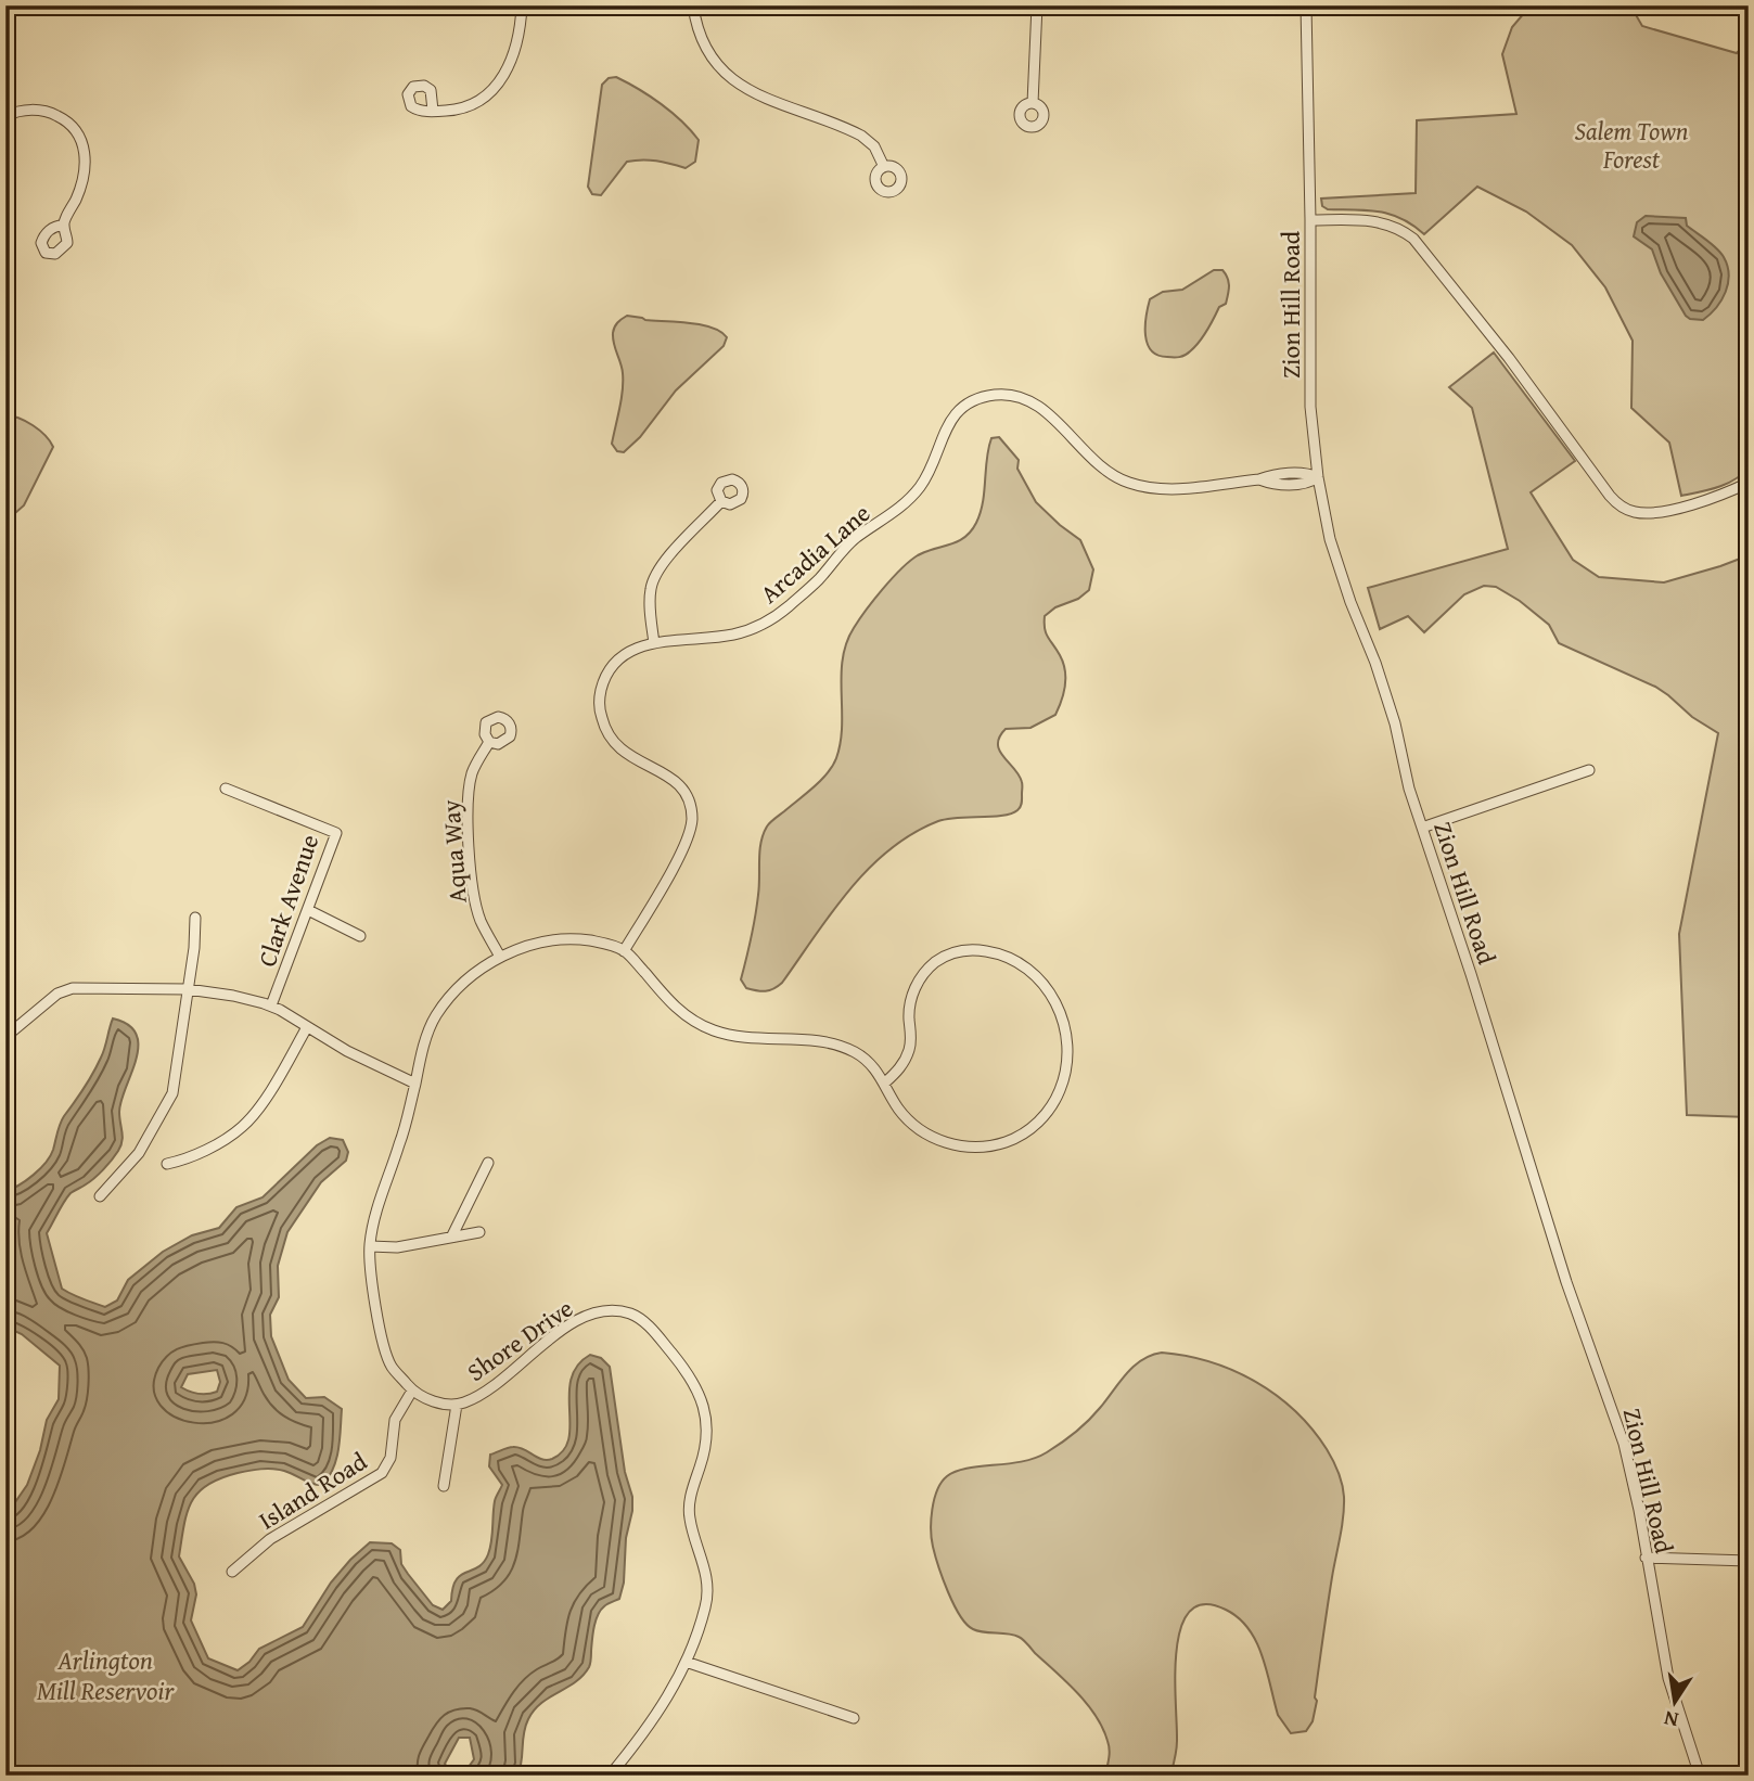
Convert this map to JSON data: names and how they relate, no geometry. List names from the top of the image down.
{
  "streets": {
    "street": [
      "Zion Hill Road",
      "Arcadia Lane",
      "Aqua Way",
      "Clark Avenue",
      "Shore Drive",
      "Island Road"
    ]
  },
  "crossings": [
    ["Zion Hill Road", "Arcadia Lane"],
    ["Arcadia Lane", "Shore Drive"],
    ["Aqua Way", "Shore Drive"],
    ["Shore Drive", "Island Road"]
  ],
  "water": ["Arlington Mill Reservoir"],
  "parks": ["Salem Town Forest"],
  "north": "bottom"
}
